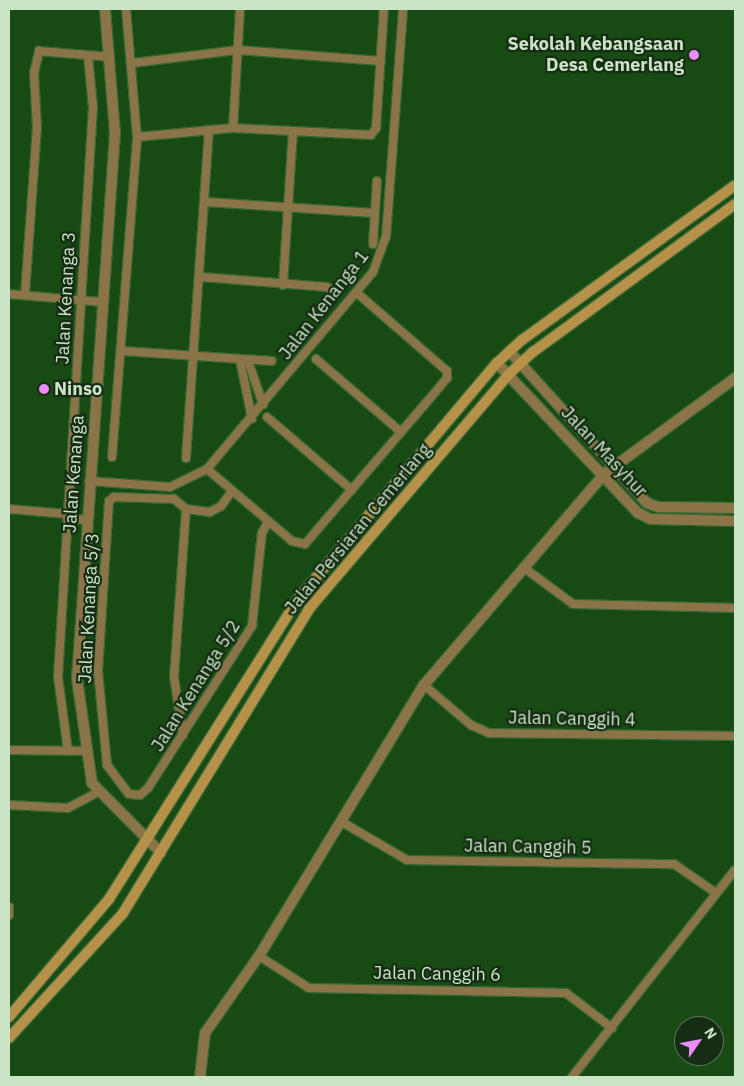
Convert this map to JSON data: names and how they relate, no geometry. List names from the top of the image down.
{
  "streets": {
    "main road": ["Jalan Persiaran Cemerlang"],
    "street": [
      "Jalan Kenanga 3",
      "Jalan Kenanga 1",
      "Jalan Masyhur",
      "Jalan Kenanga",
      "Jalan Kenanga 5/3",
      "Jalan Kenanga 5/2",
      "Jalan Canggih 4",
      "Jalan Canggih 5",
      "Jalan Canggih 6"
    ]
  },
  "crossings": [
    ["Jalan Kenanga 1", "Jalan Kenanga"],
    ["Jalan Masyhur", "Jalan Persiaran Cemerlang"],
    ["Jalan Kenanga", "Jalan Persiaran Cemerlang"],
    ["Jalan Kenanga 5/3", "Jalan Kenanga 5/2"]
  ],
  "places": ["Sekolah Kebangsaan Desa Cemerlang", "Ninso"],
  "north": "top right"
}
